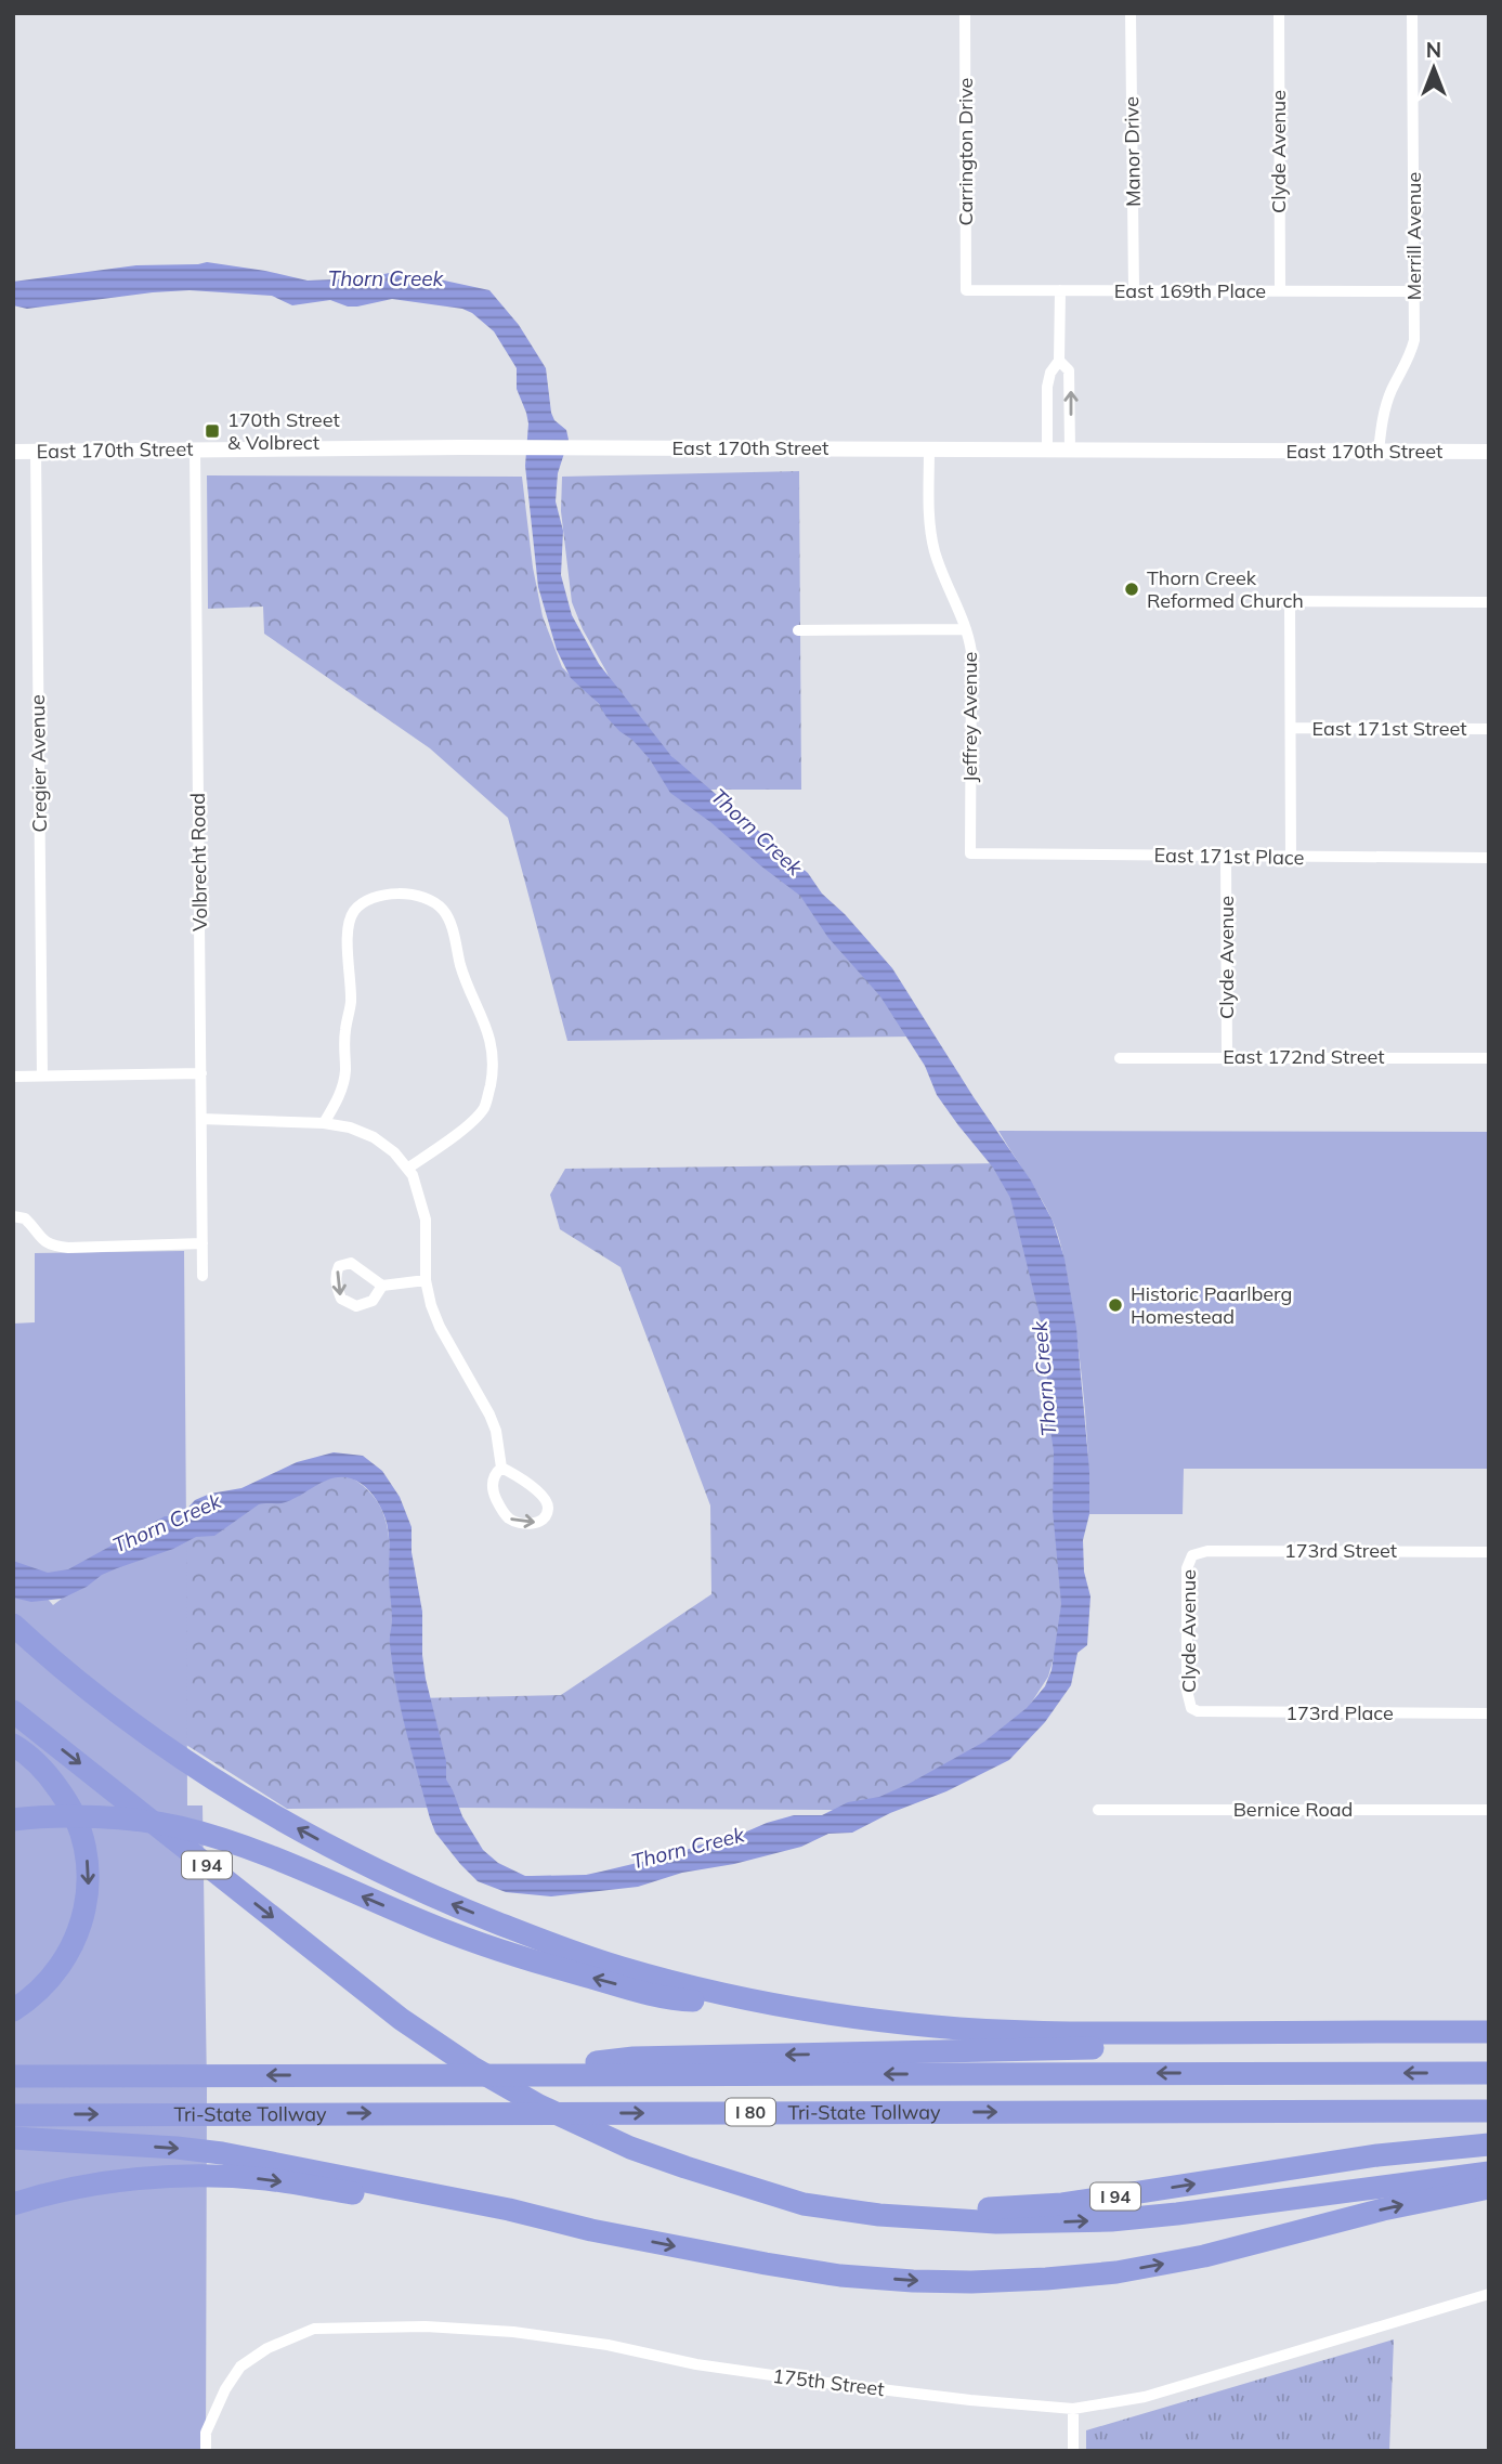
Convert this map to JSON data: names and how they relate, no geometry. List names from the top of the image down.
{
  "streets": {
    "highway": ["I 94", "I 80", "Tri-State Tollway"],
    "street": [
      "Carrington Drive",
      "Manor Drive",
      "Clyde Avenue",
      "Merrill Avenue",
      "East 169th Place",
      "East 170th Street",
      "Jeffrey Avenue",
      "East 171st Street",
      "Cregier Avenue",
      "East 171st Place",
      "Volbrecht Road",
      "East 172nd Street",
      "173rd Street",
      "173rd Place",
      "Bernice Road",
      "175th Street"
    ]
  },
  "crossings": [
    ["Carrington Drive", "East 169th Place"],
    ["Manor Drive", "East 169th Place"],
    ["Clyde Avenue", "East 169th Place"],
    ["Clyde Avenue", "East 171st Place"],
    ["Clyde Avenue", "East 172nd Street"],
    ["Clyde Avenue", "173rd Street"],
    ["Clyde Avenue", "173rd Place"],
    ["Merrill Avenue", "East 169th Place"],
    ["Merrill Avenue", "East 170th Street"],
    ["East 170th Street", "Jeffrey Avenue"],
    ["East 170th Street", "Cregier Avenue"],
    ["East 170th Street", "Volbrecht Road"],
    ["Jeffrey Avenue", "East 171st Place"]
  ],
  "water": ["Thorn Creek"],
  "places": {
    "transit": ["170th Street & Volbrect"],
    "other": ["Thorn Creek Reformed Church", "Historic Paarlberg Homestead"]
  },
  "north": "top"
}
